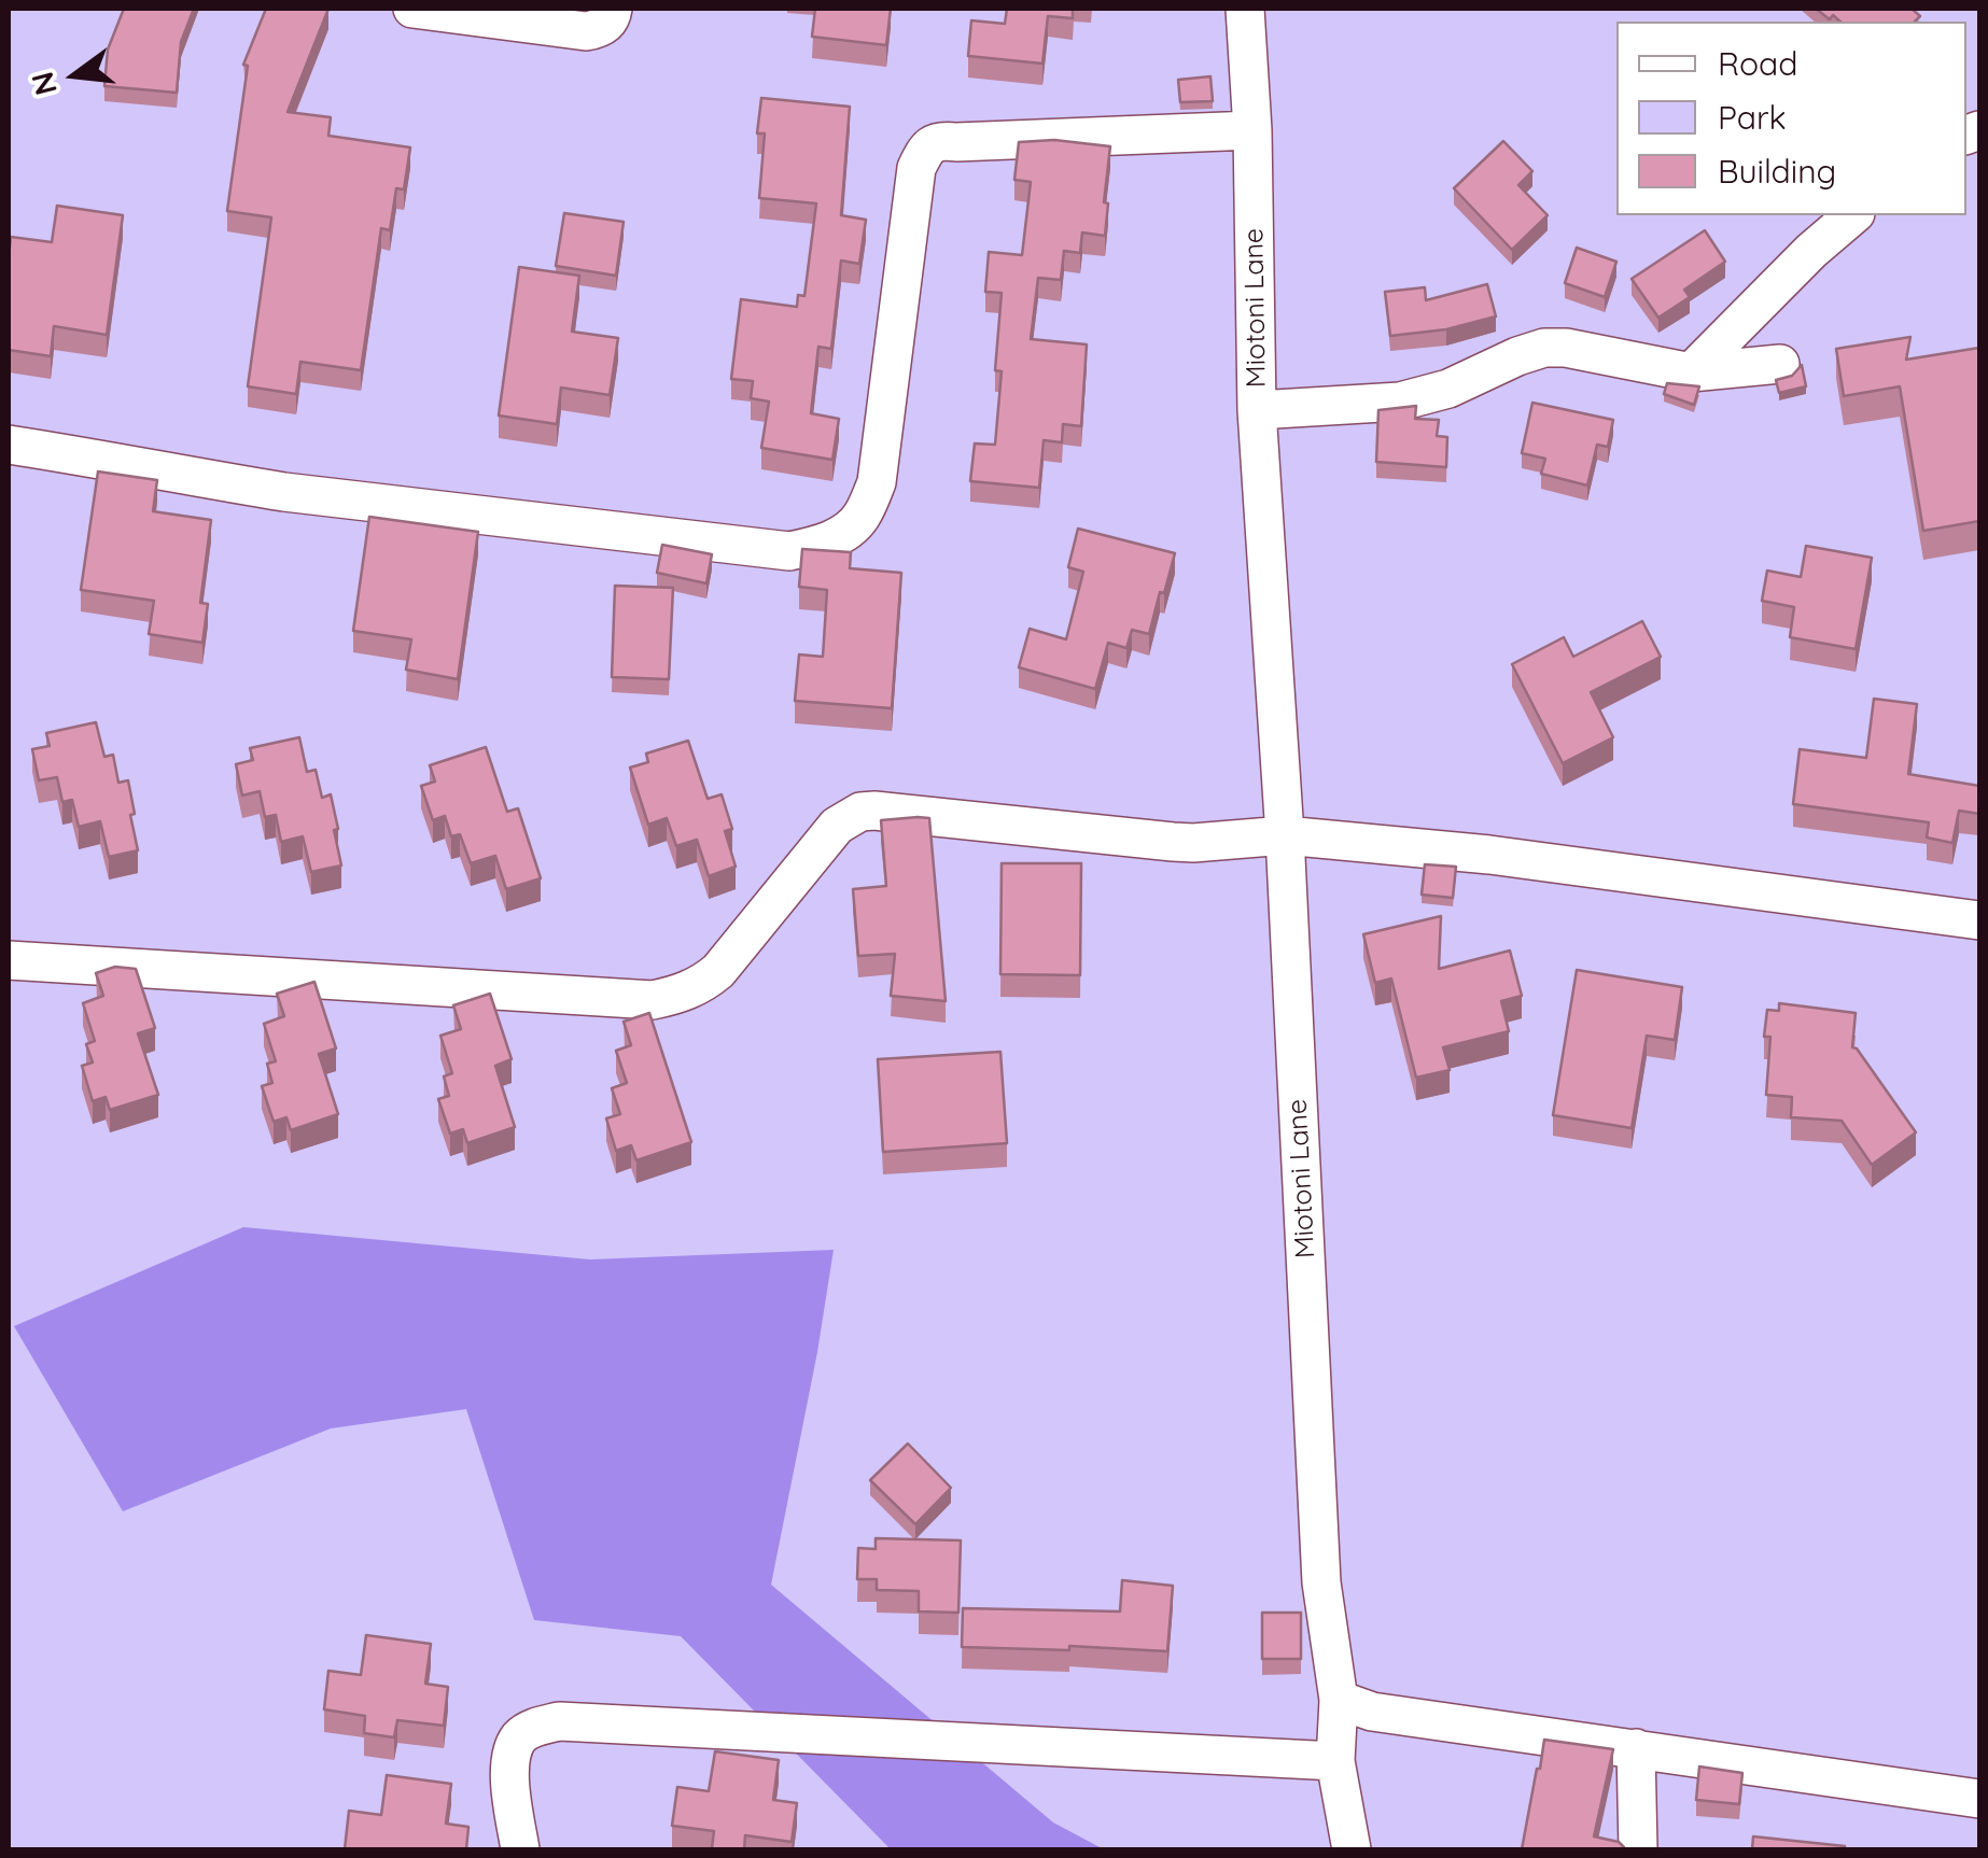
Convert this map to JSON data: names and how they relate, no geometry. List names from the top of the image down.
{
  "streets": {
    "street": ["Miotoni Lane"]
  },
  "legend": ["Road", "Park", "Building"],
  "north": "left"
}
